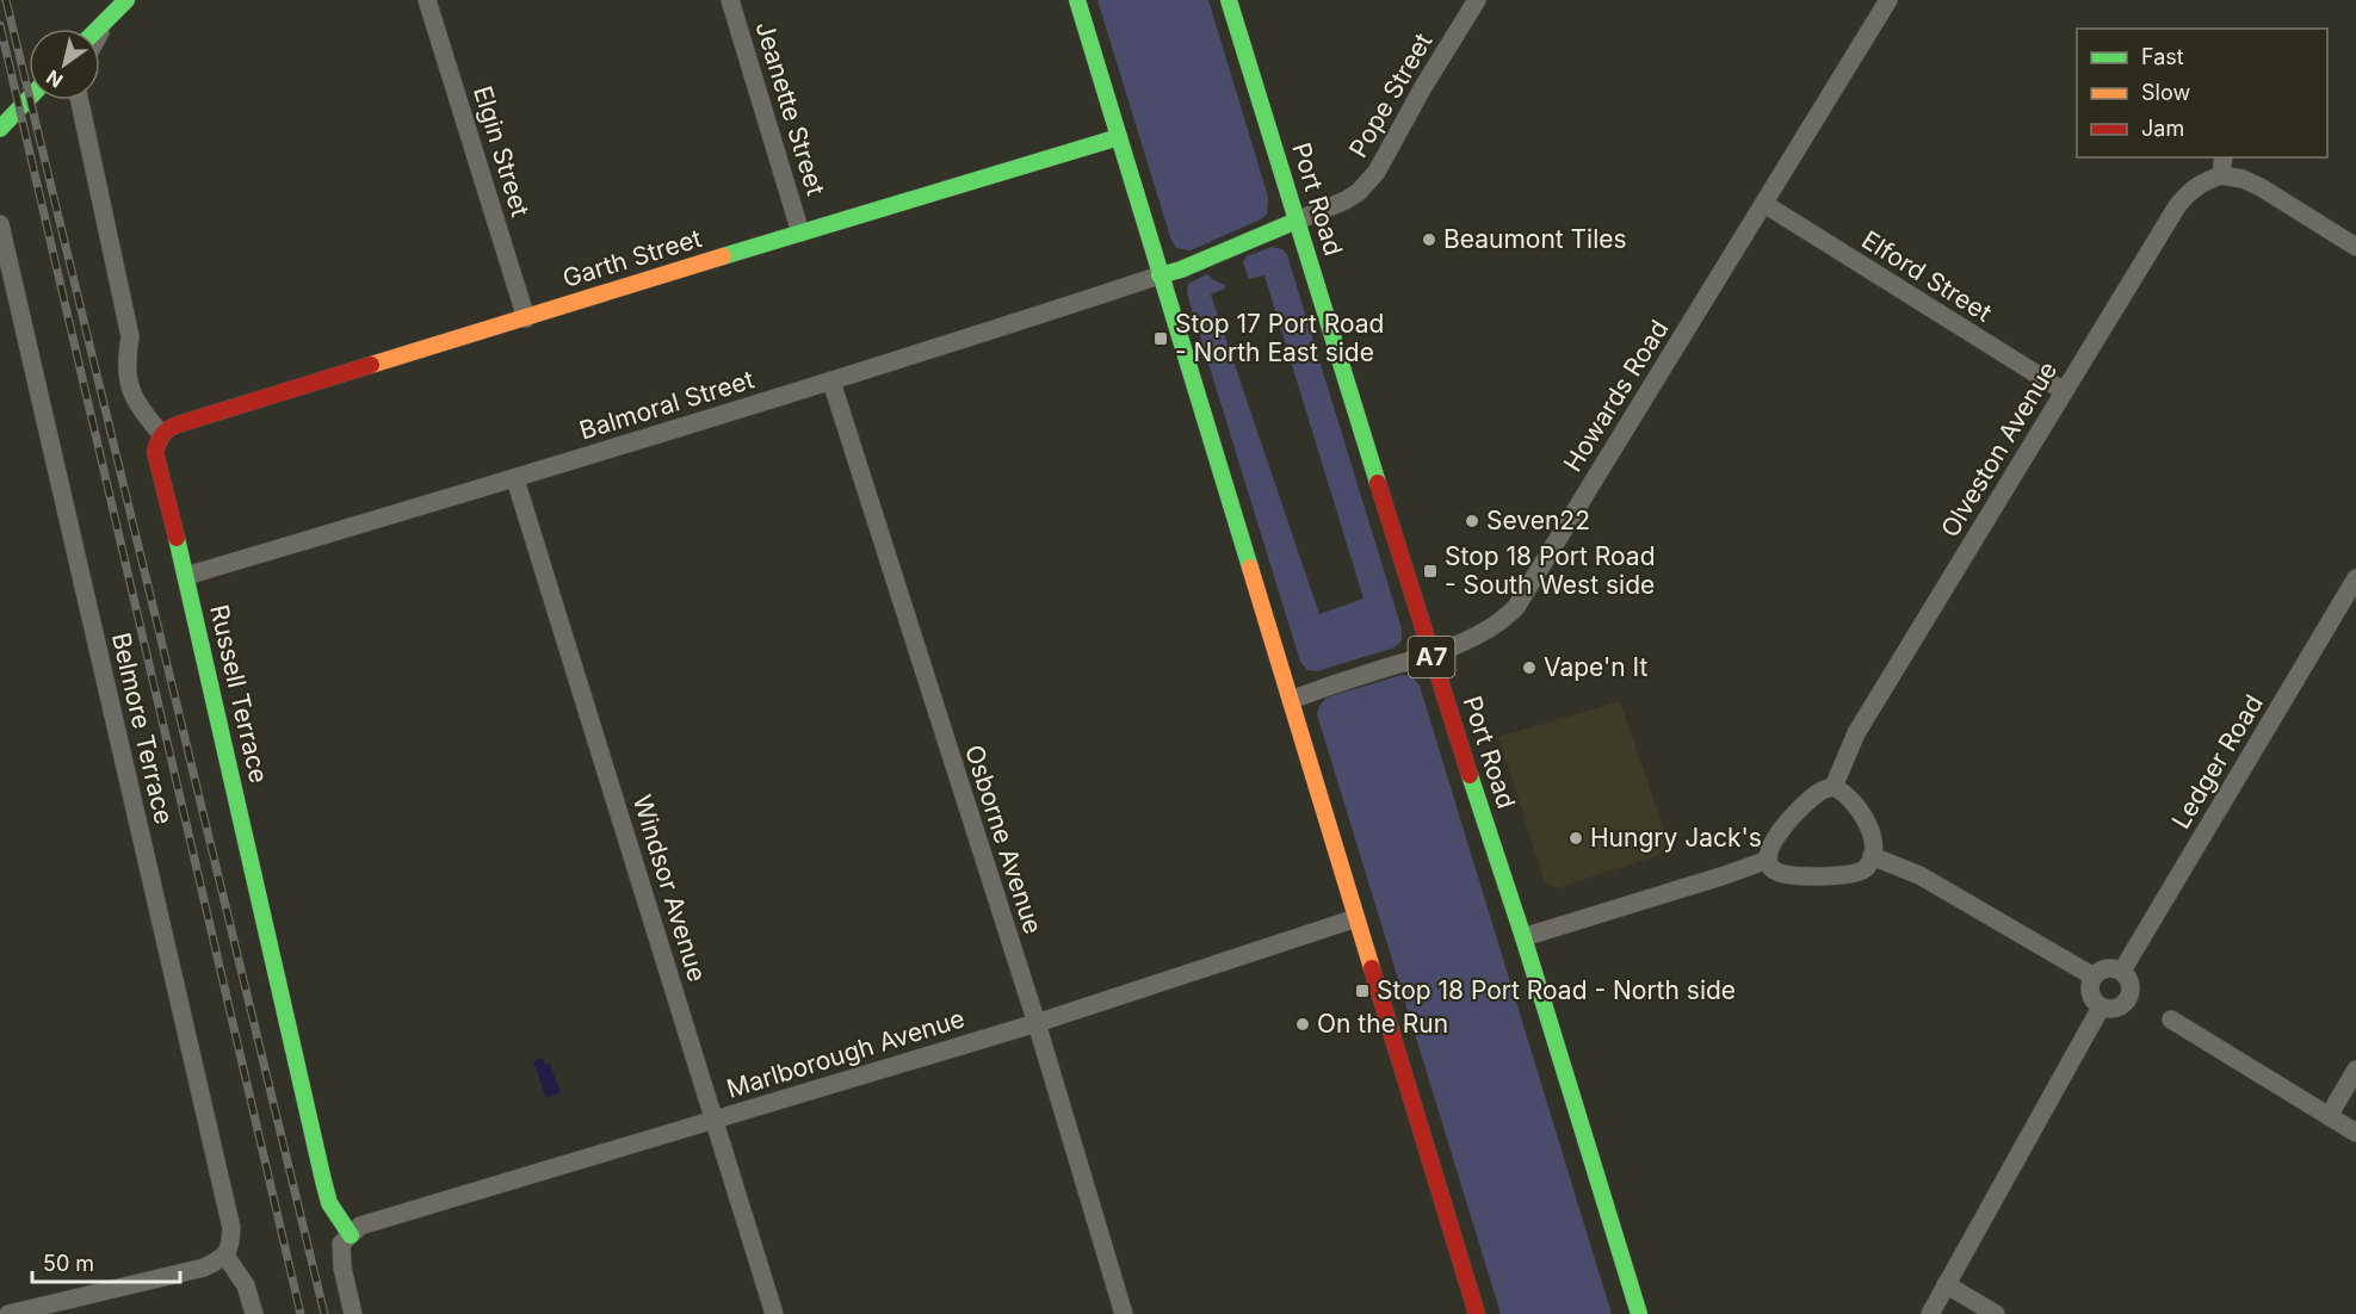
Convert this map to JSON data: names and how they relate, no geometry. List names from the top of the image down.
{
  "streets": {
    "main road": [
      "Port Road",
      "Garth Street",
      "A7",
      "Russell Terrace"
    ],
    "street": [
      "Pope Street",
      "Jeanette Street",
      "Elgin Street",
      "Elford Street",
      "Howards Road",
      "Balmoral Street",
      "Olveston Avenue",
      "Belmore Terrace",
      "Ledger Road",
      "Osborne Avenue",
      "Windsor Avenue",
      "Marlborough Avenue"
    ]
  },
  "crossings": [
    ["Pope Street", "Port Road"],
    ["Jeanette Street", "Garth Street"],
    ["Elgin Street", "Garth Street"],
    ["Port Road", "Howards Road"],
    ["Garth Street", "Russell Terrace"],
    ["Elford Street", "Howards Road"],
    ["Elford Street", "Olveston Avenue"],
    ["Balmoral Street", "Russell Terrace"],
    ["Balmoral Street", "Osborne Avenue"],
    ["Balmoral Street", "Windsor Avenue"],
    ["Russell Terrace", "Marlborough Avenue"],
    ["Osborne Avenue", "Marlborough Avenue"],
    ["Windsor Avenue", "Marlborough Avenue"]
  ],
  "places": {
    "other": [
      "Beaumont Tiles",
      "Seven22",
      "Vape'n It",
      "Hungry Jack's",
      "On the Run"
    ],
    "transit": ["Stop 17 Port Road - North East side", "Stop 18 Port Road - South West side", "Stop 18 Port Road - North side"]
  },
  "legend": ["Fast", "Slow", "Jam"],
  "scale_bar": "50 m",
  "north": "bottom left"
}
